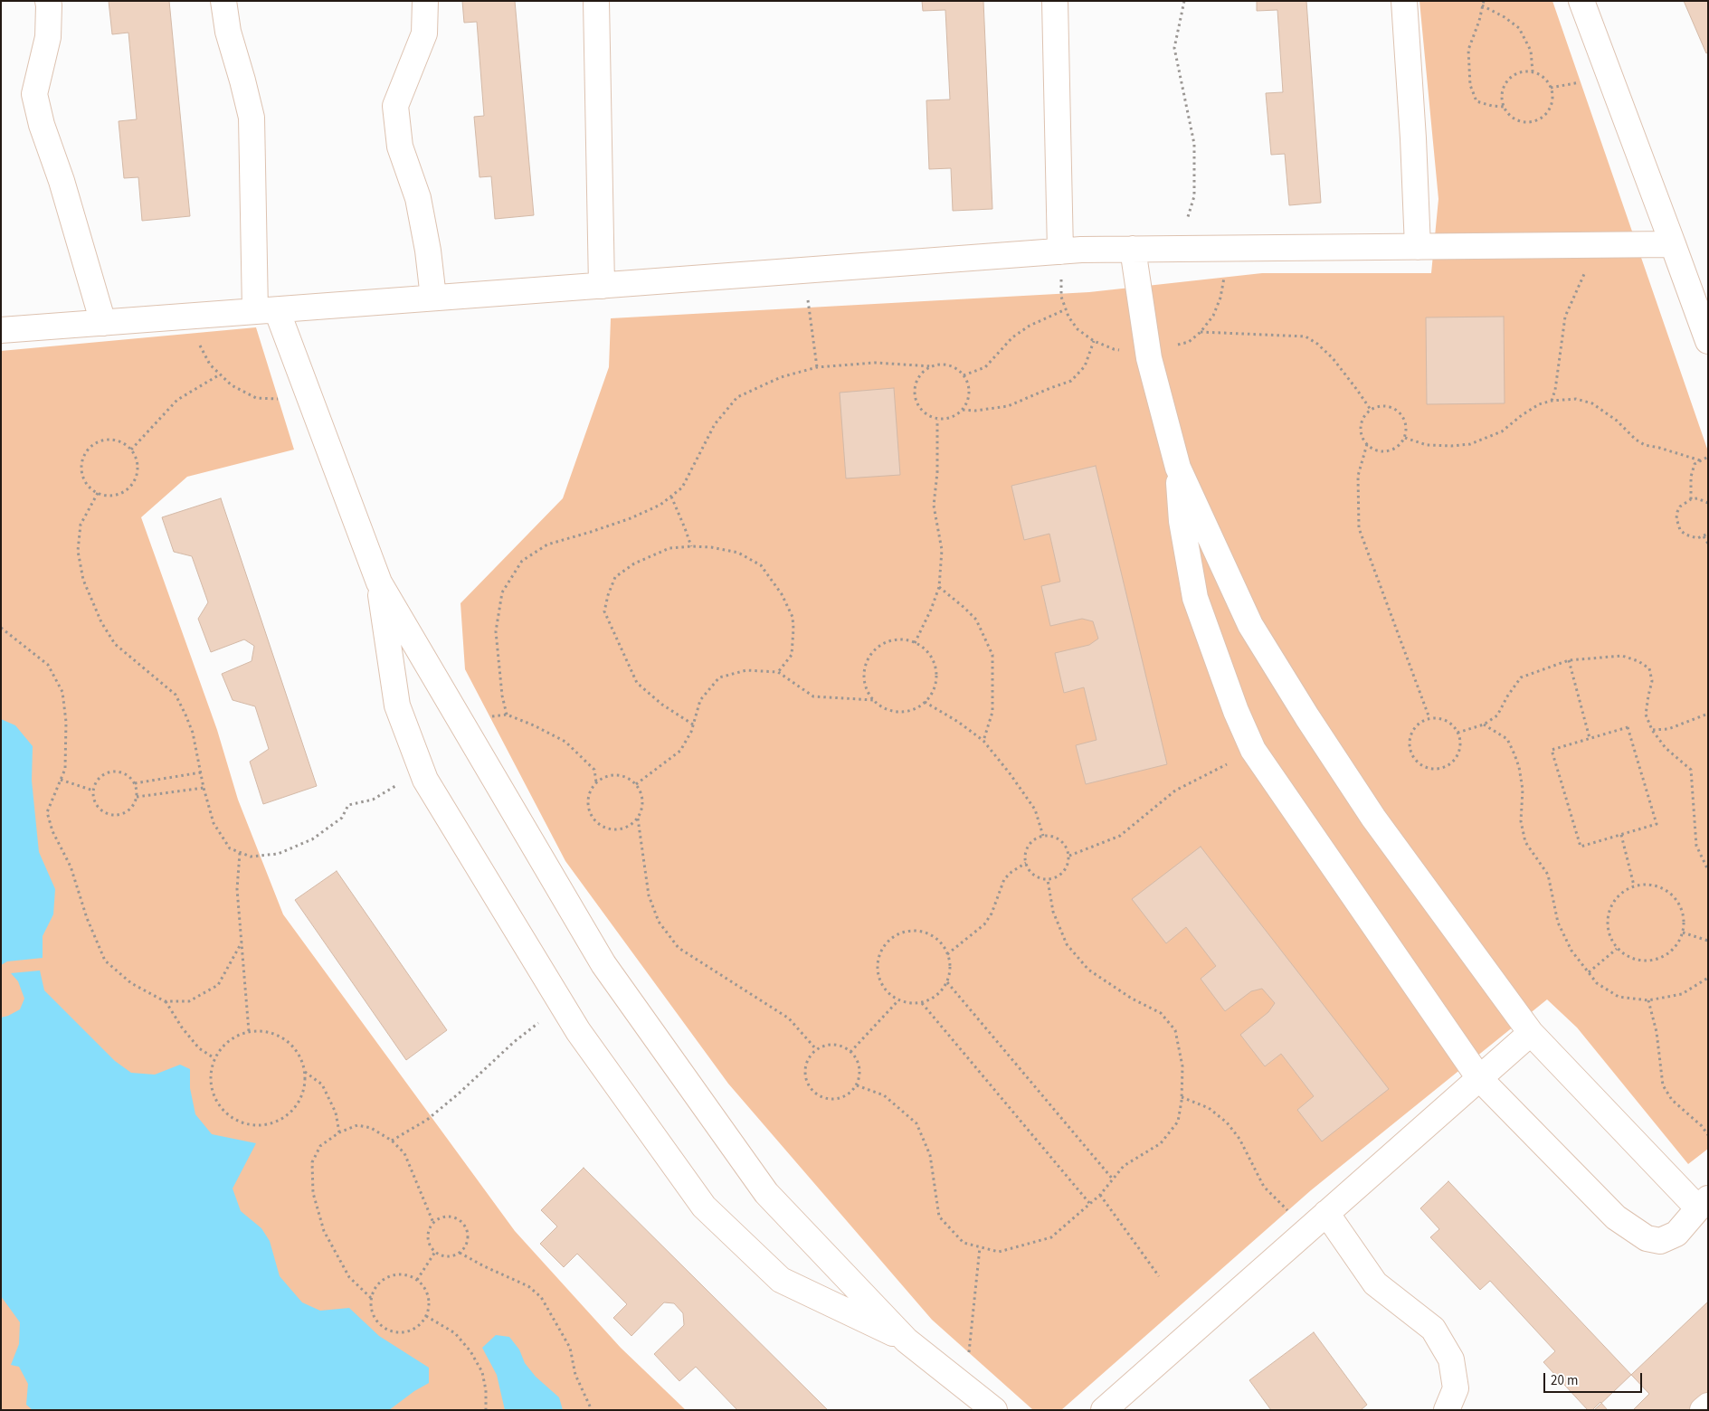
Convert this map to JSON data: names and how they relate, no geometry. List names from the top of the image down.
{
  "scale_bar": "20 m"
}
